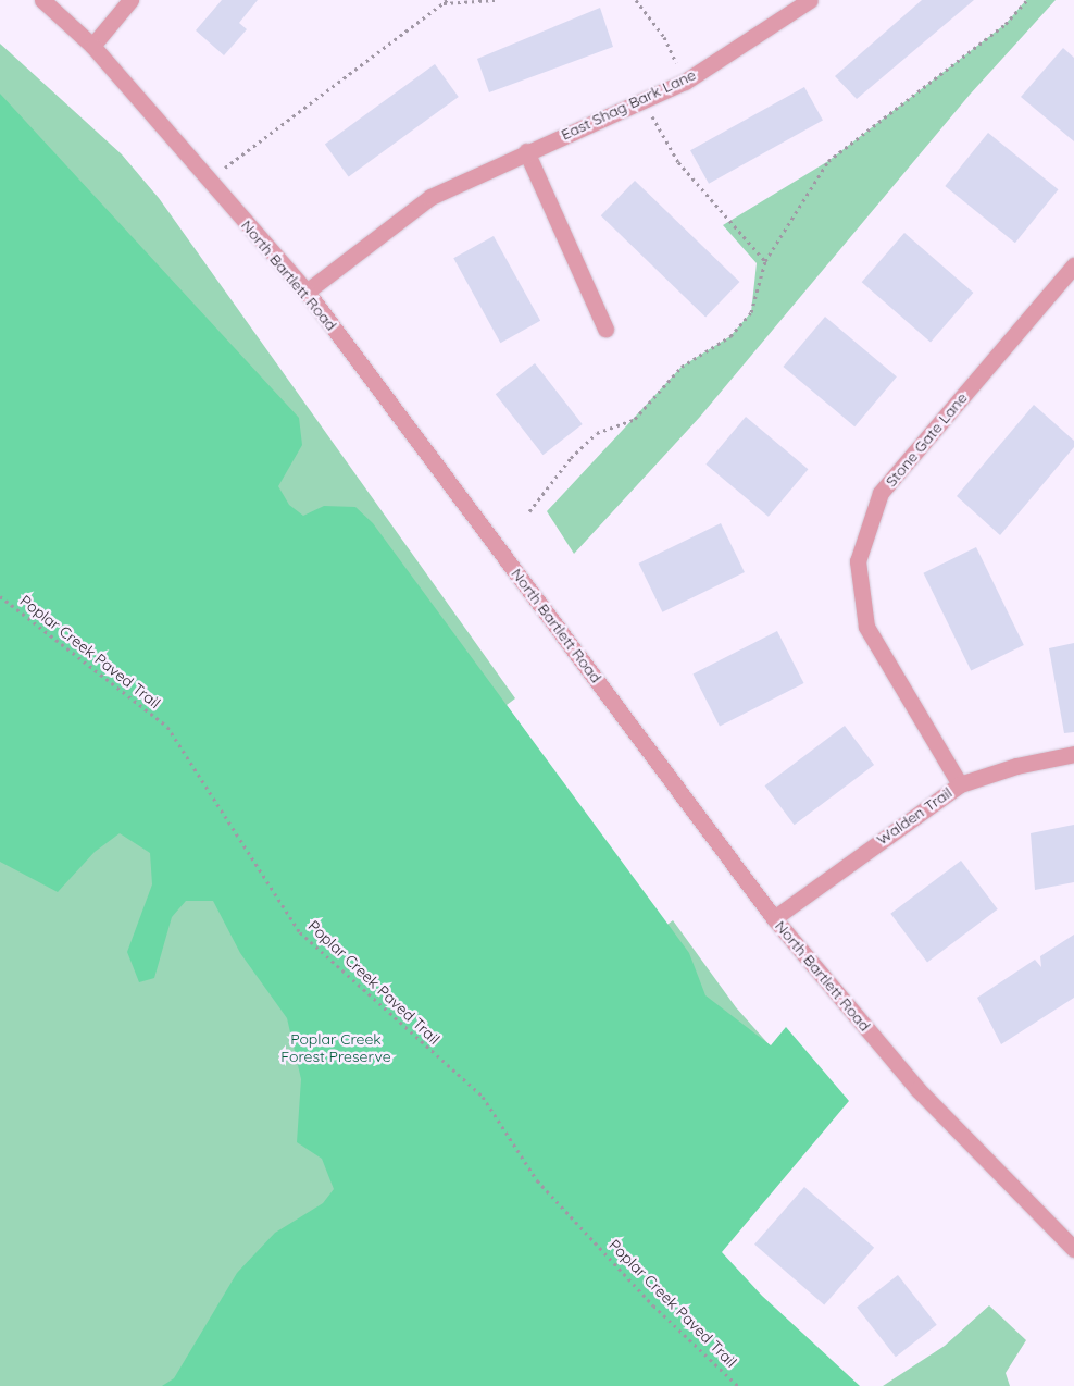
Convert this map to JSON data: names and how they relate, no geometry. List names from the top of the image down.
{
  "streets": {
    "street": [
      "East Shag Bark Lane",
      "North Bartlett Road",
      "Stone Gate Lane",
      "Walden Trail"
    ],
    "path": ["Poplar Creek Paved Trail"]
  },
  "crossings": [
    ["East Shag Bark Lane", "North Bartlett Road"],
    ["North Bartlett Road", "Walden Trail"],
    ["Stone Gate Lane", "Walden Trail"]
  ],
  "parks": ["Poplar Creek Forest Preserve"]
}
